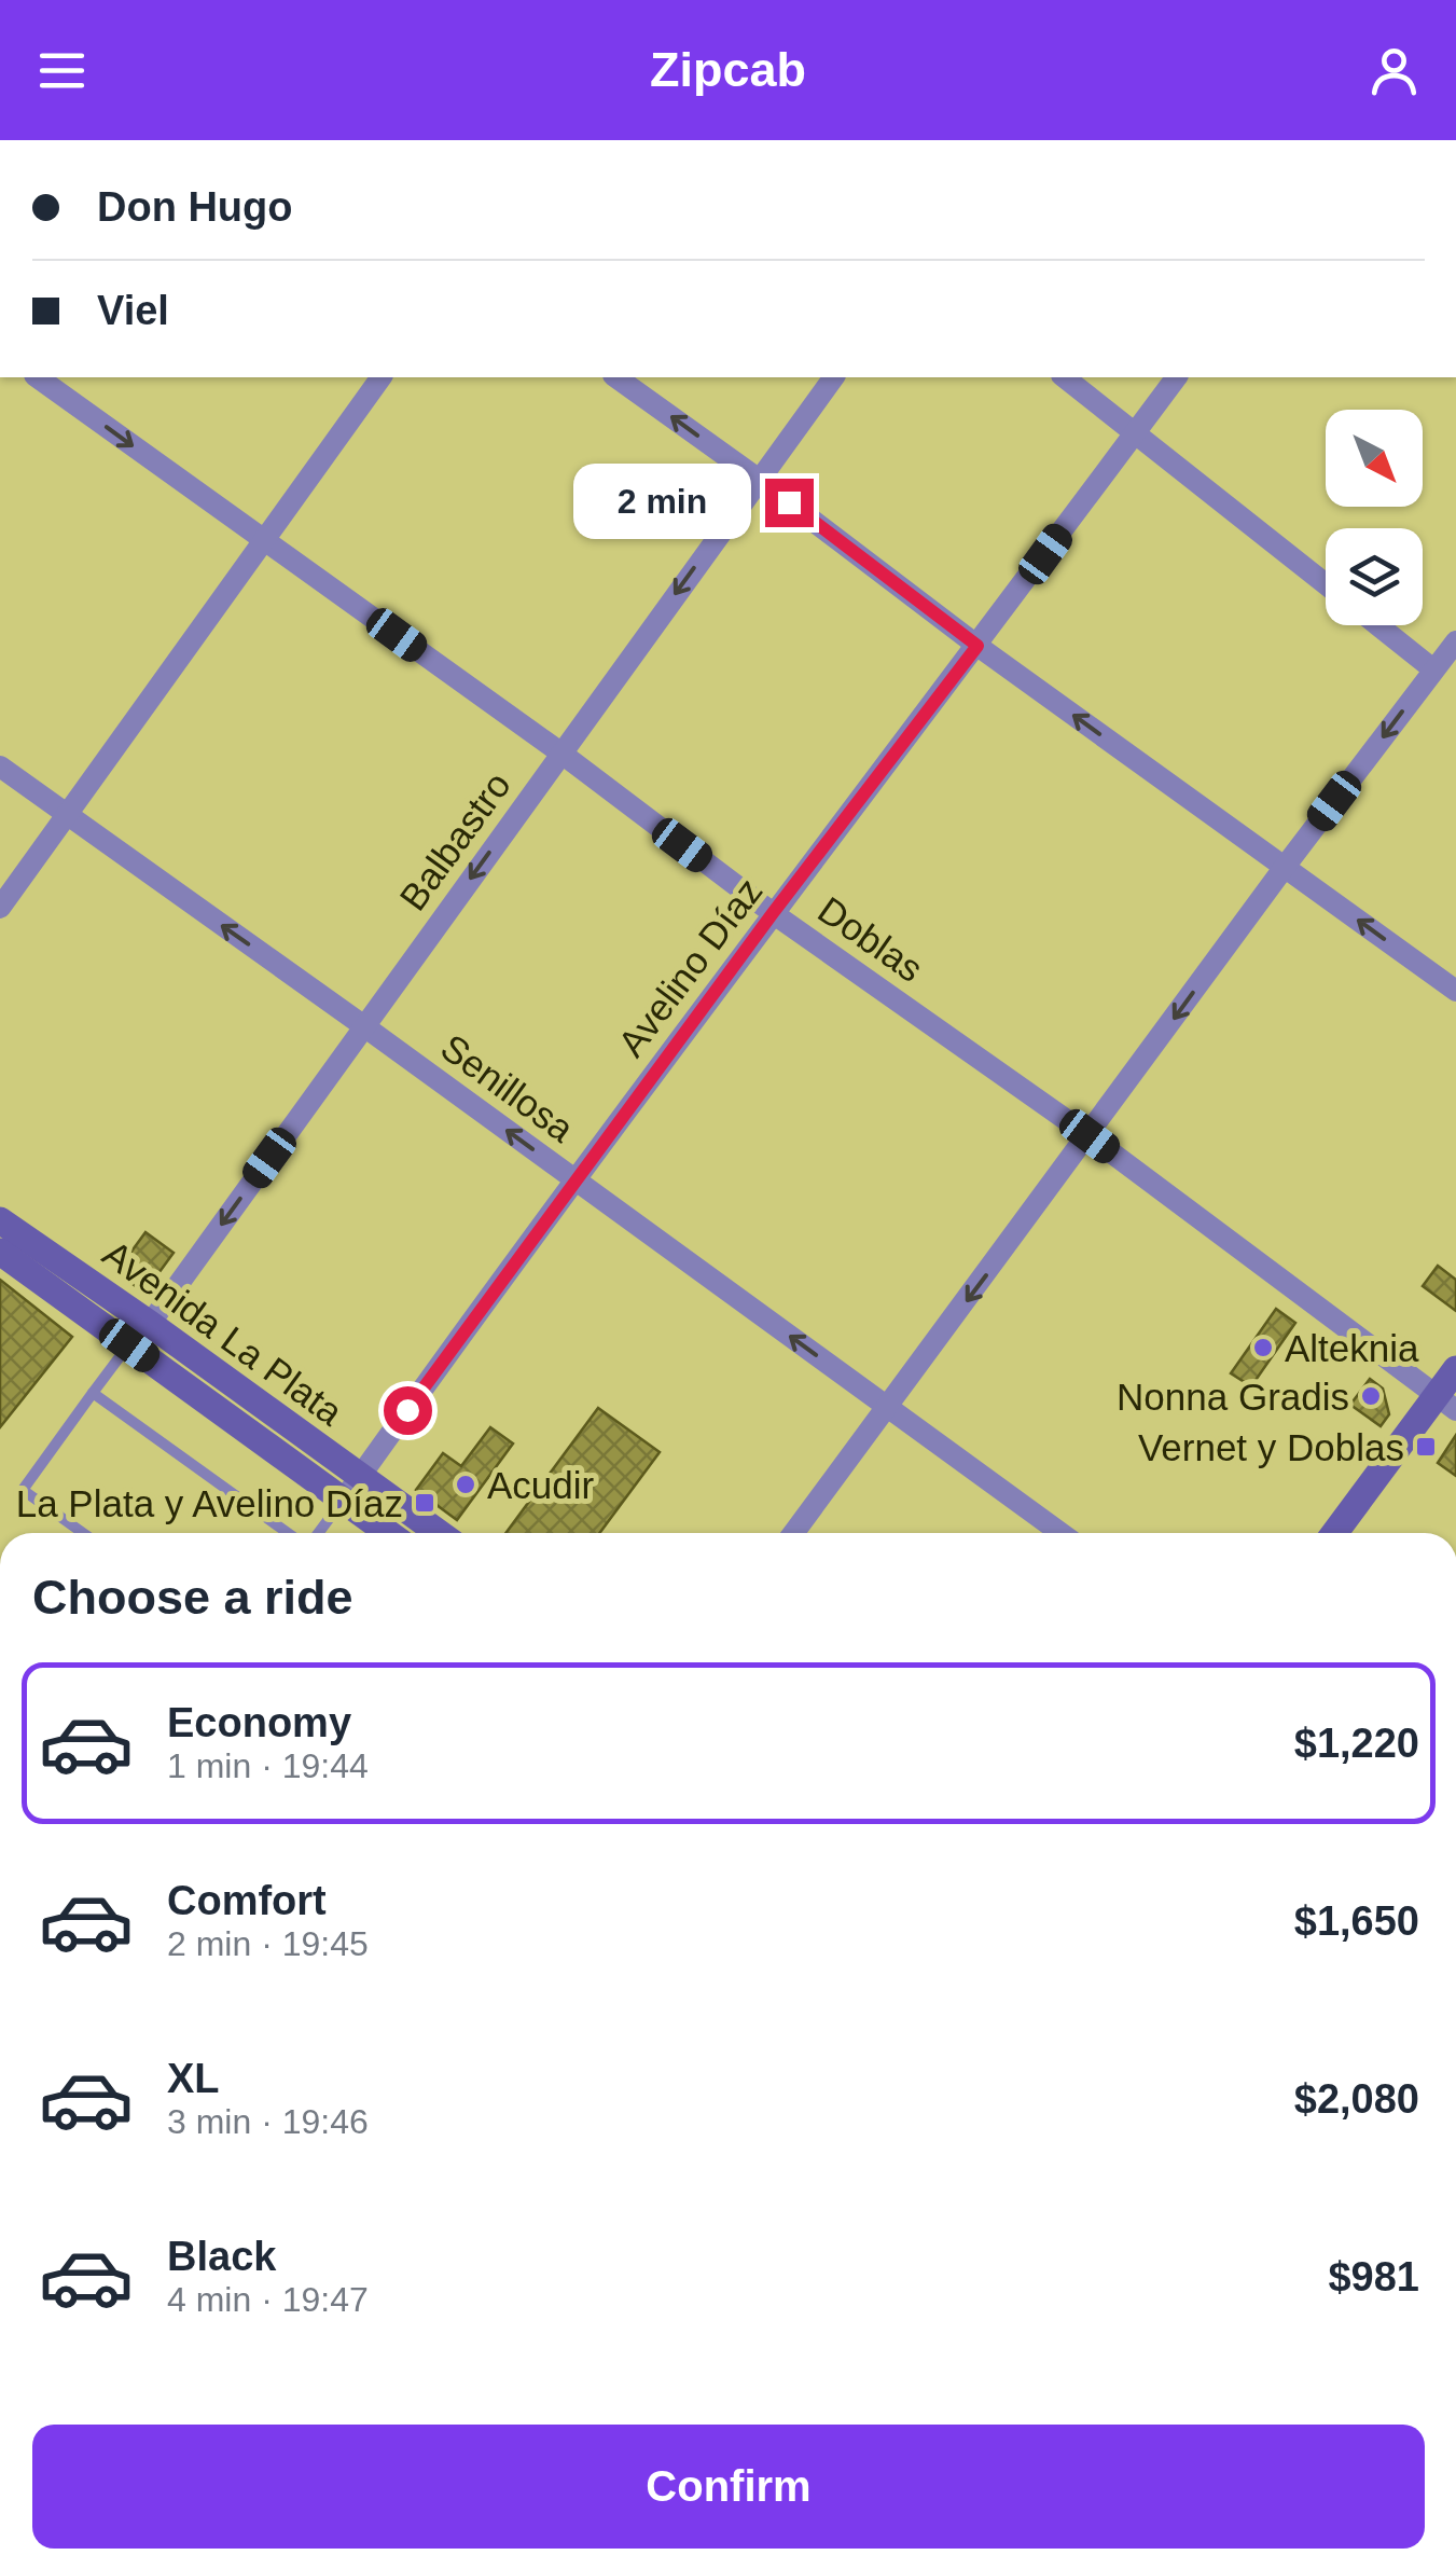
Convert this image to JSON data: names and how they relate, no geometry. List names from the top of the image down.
{
  "streets": {
    "main road": ["Avenida La Plata"],
    "street": [
      "Balbastro",
      "Doblas",
      "Avelino Díaz",
      "Senillosa"
    ]
  },
  "crossings": [
    ["Balbastro", "Doblas"],
    ["Balbastro", "Senillosa"],
    ["Balbastro", "Avenida La Plata"],
    ["Doblas", "Avelino Díaz"],
    ["Avelino Díaz", "Senillosa"],
    ["Avelino Díaz", "Avenida La Plata"]
  ],
  "one_way": ["Balbastro", "Senillosa"],
  "places": {
    "other": ["Alteknia", "Nonna Gradis", "Acudir"],
    "transit": ["Vernet y Doblas", "La Plata y Avelino Díaz"]
  },
  "north": "bottom right",
  "page": {
    "header": "Zipcab",
    "banner": ["Don Hugo", "Viel"],
    "bubble": "2 min",
    "heading": "Choose a ride",
    "list": [
      {
        "name": "Economy",
        "note": "1 min · 19:44",
        "value": "$1,220"
      },
      {
        "name": "Comfort",
        "note": "2 min · 19:45",
        "value": "$1,650"
      },
      {
        "name": "XL",
        "note": "3 min · 19:46",
        "value": "$2,080"
      },
      {
        "name": "Black",
        "note": "4 min · 19:47",
        "value": "$981"
      }
    ],
    "buttons": "Confirm"
  }
}
